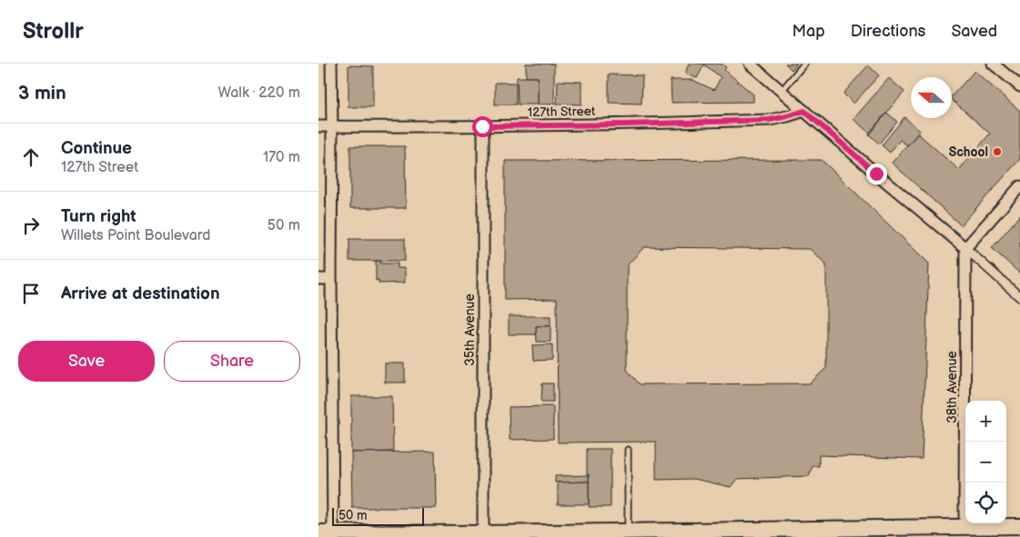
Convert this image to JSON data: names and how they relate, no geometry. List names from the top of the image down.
{
  "streets": {
    "street": ["127th Street", "35th Avenue", "38th Avenue"]
  },
  "crossings": [
    ["127th Street", "35th Avenue"]
  ],
  "places": ["School"],
  "scale_bar": "50 m",
  "north": "left",
  "page": {
    "header": "Strollr",
    "nav": ["Map", "Directions", "Saved"],
    "heading": ["3 min", "Walk · 220 m"],
    "list": [
      ["Continue", "127th Street", "170 m"],
      ["Turn right", "Willets Point Boulevard", "50 m"],
      "Arrive at destination"
    ],
    "buttons": ["Save", "Share"],
    "map_buttons": ["+", "−"],
    "scale": "50 m"
  }
}
